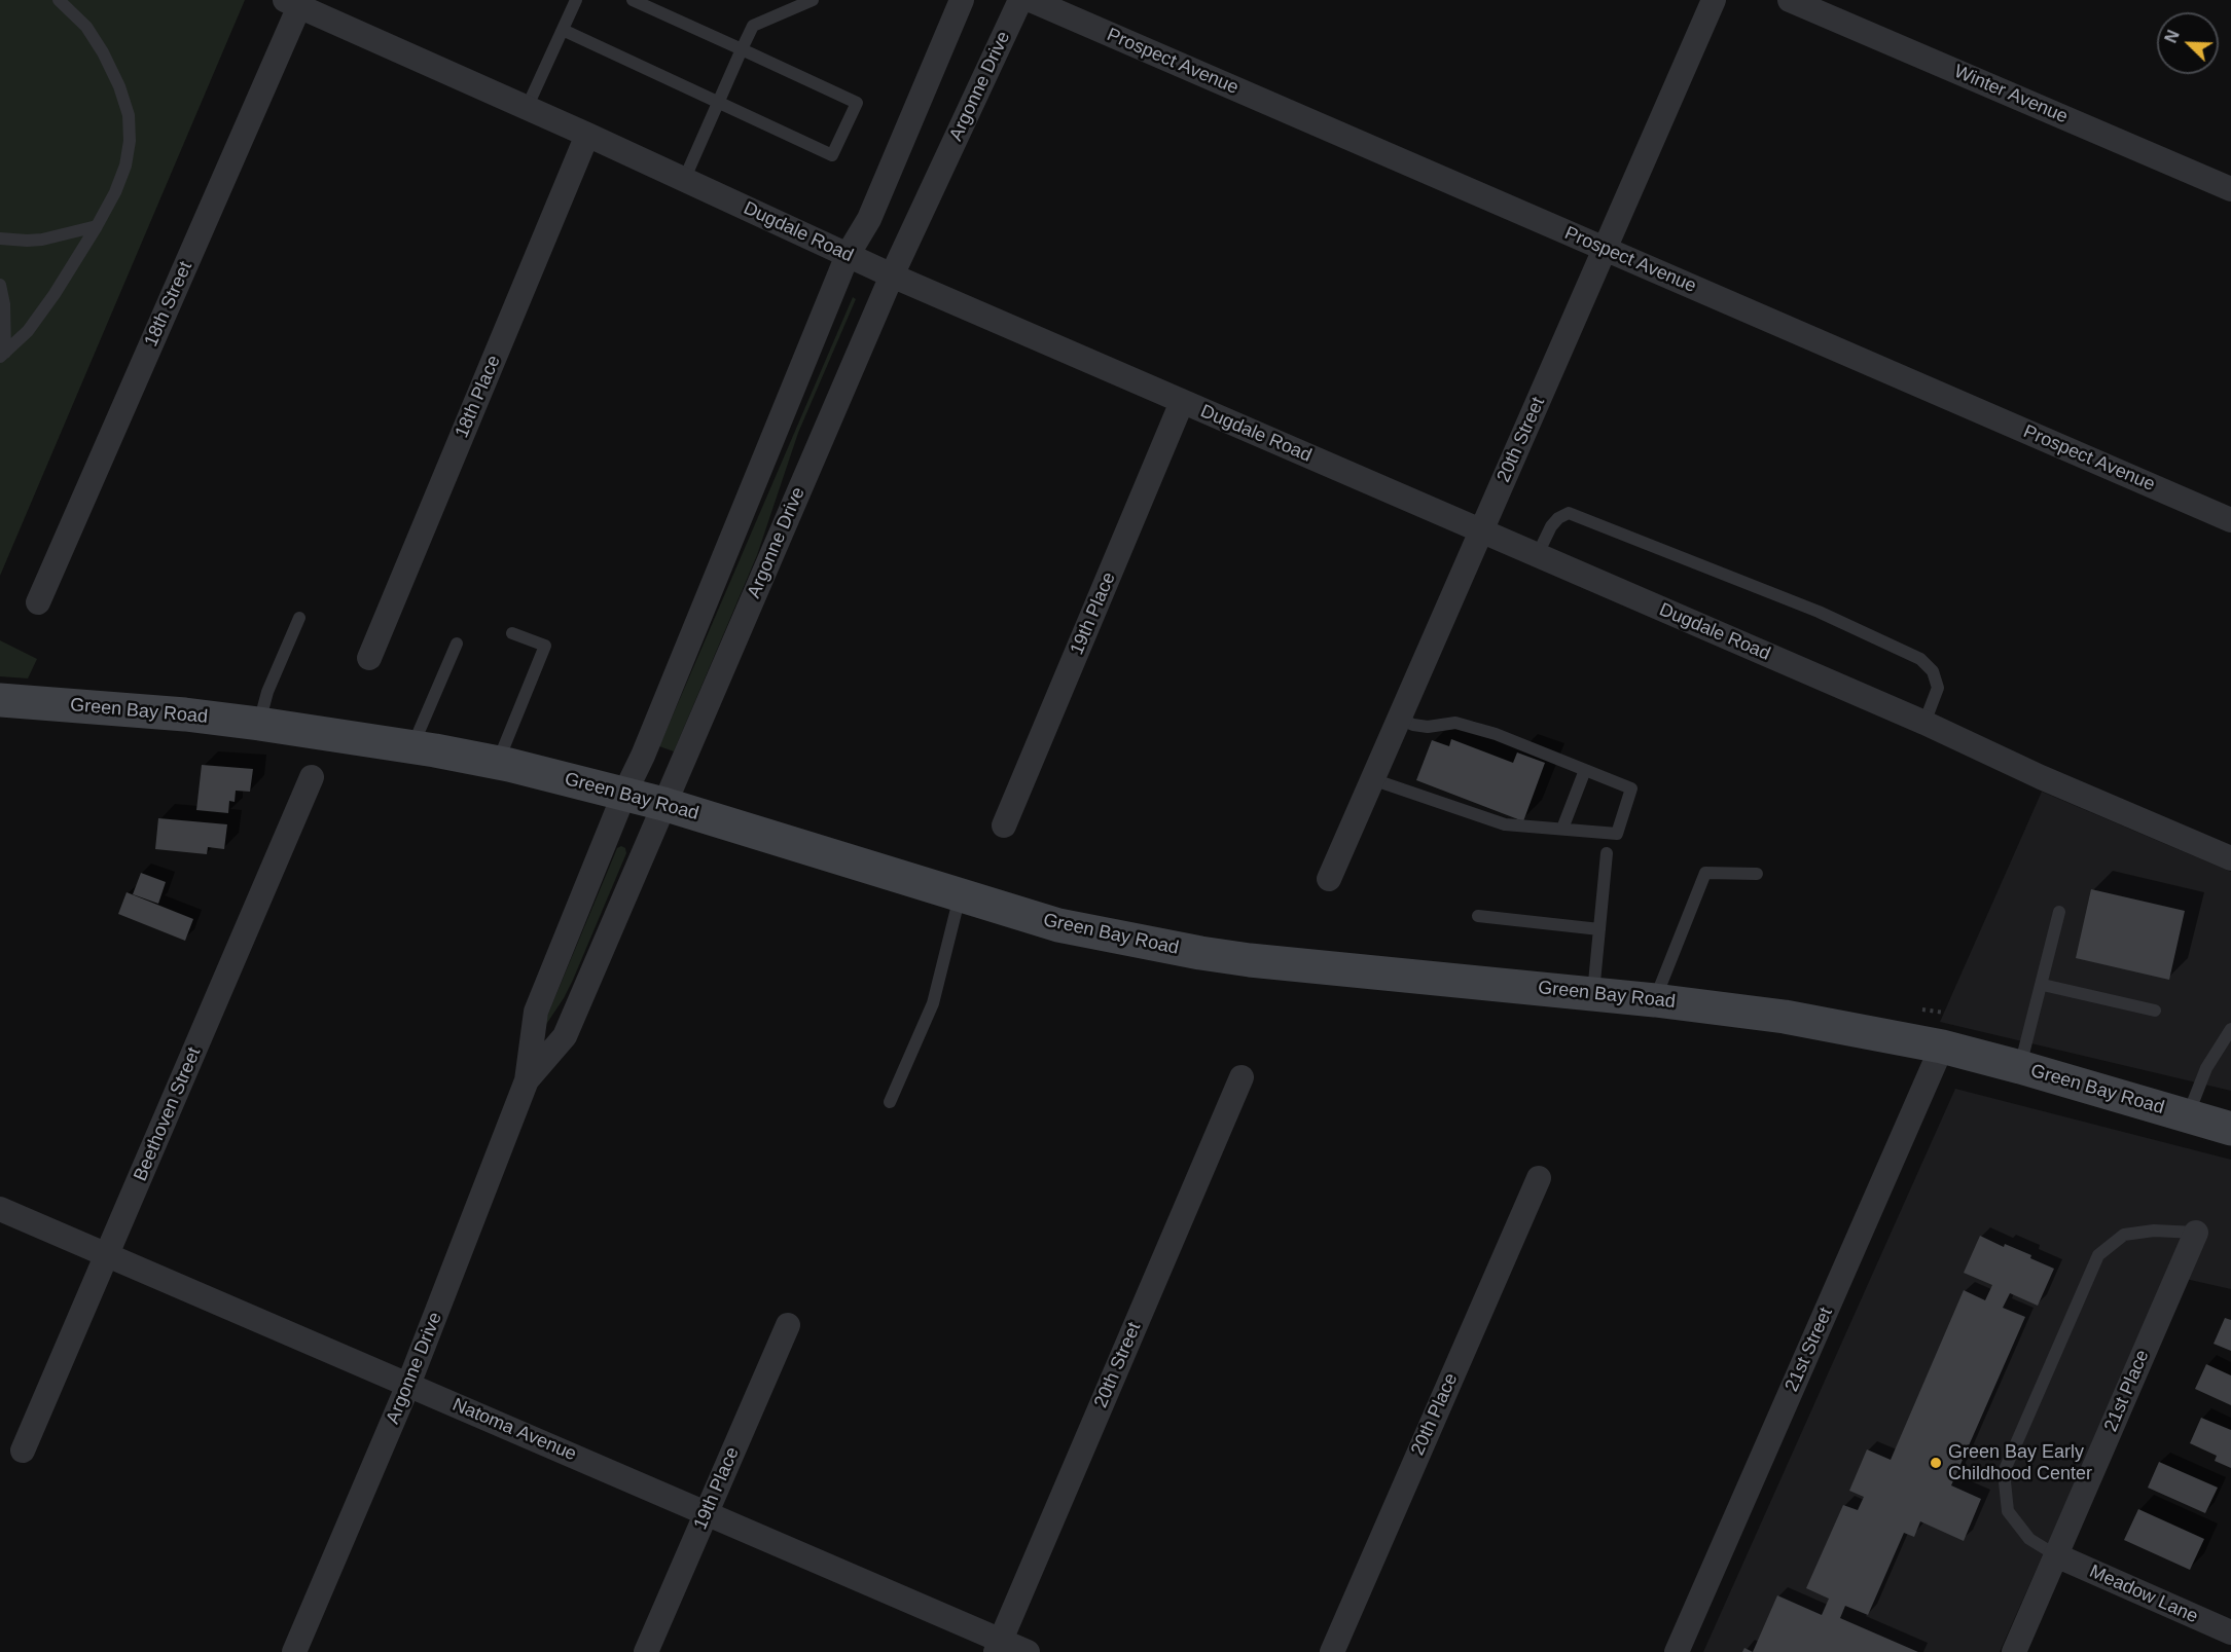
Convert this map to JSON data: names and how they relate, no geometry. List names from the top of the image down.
{
  "streets": {
    "main road": ["Green Bay Road"],
    "street": [
      "Prospect Avenue",
      "Argonne Drive",
      "Winter Avenue",
      "Dugdale Road",
      "18th Street",
      "18th Place",
      "20th Street",
      "19th Place",
      "Beethoven Street",
      "21st Street",
      "21st Place",
      "20th Place",
      "Natoma Avenue",
      "Meadow Lane"
    ]
  },
  "crossings": [
    ["Prospect Avenue", "20th Street"],
    ["Argonne Drive", "Dugdale Road"],
    ["Argonne Drive", "Green Bay Road"],
    ["Argonne Drive", "Natoma Avenue"],
    ["Dugdale Road", "18th Street"],
    ["Dugdale Road", "18th Place"],
    ["Dugdale Road", "20th Street"],
    ["Dugdale Road", "19th Place"],
    ["20th Street", "Natoma Avenue"],
    ["19th Place", "Natoma Avenue"],
    ["Green Bay Road", "21st Street"],
    ["Beethoven Street", "Natoma Avenue"],
    ["21st Place", "Meadow Lane"]
  ],
  "places": ["Green Bay Early Childhood Center"],
  "north": "top left"
}
